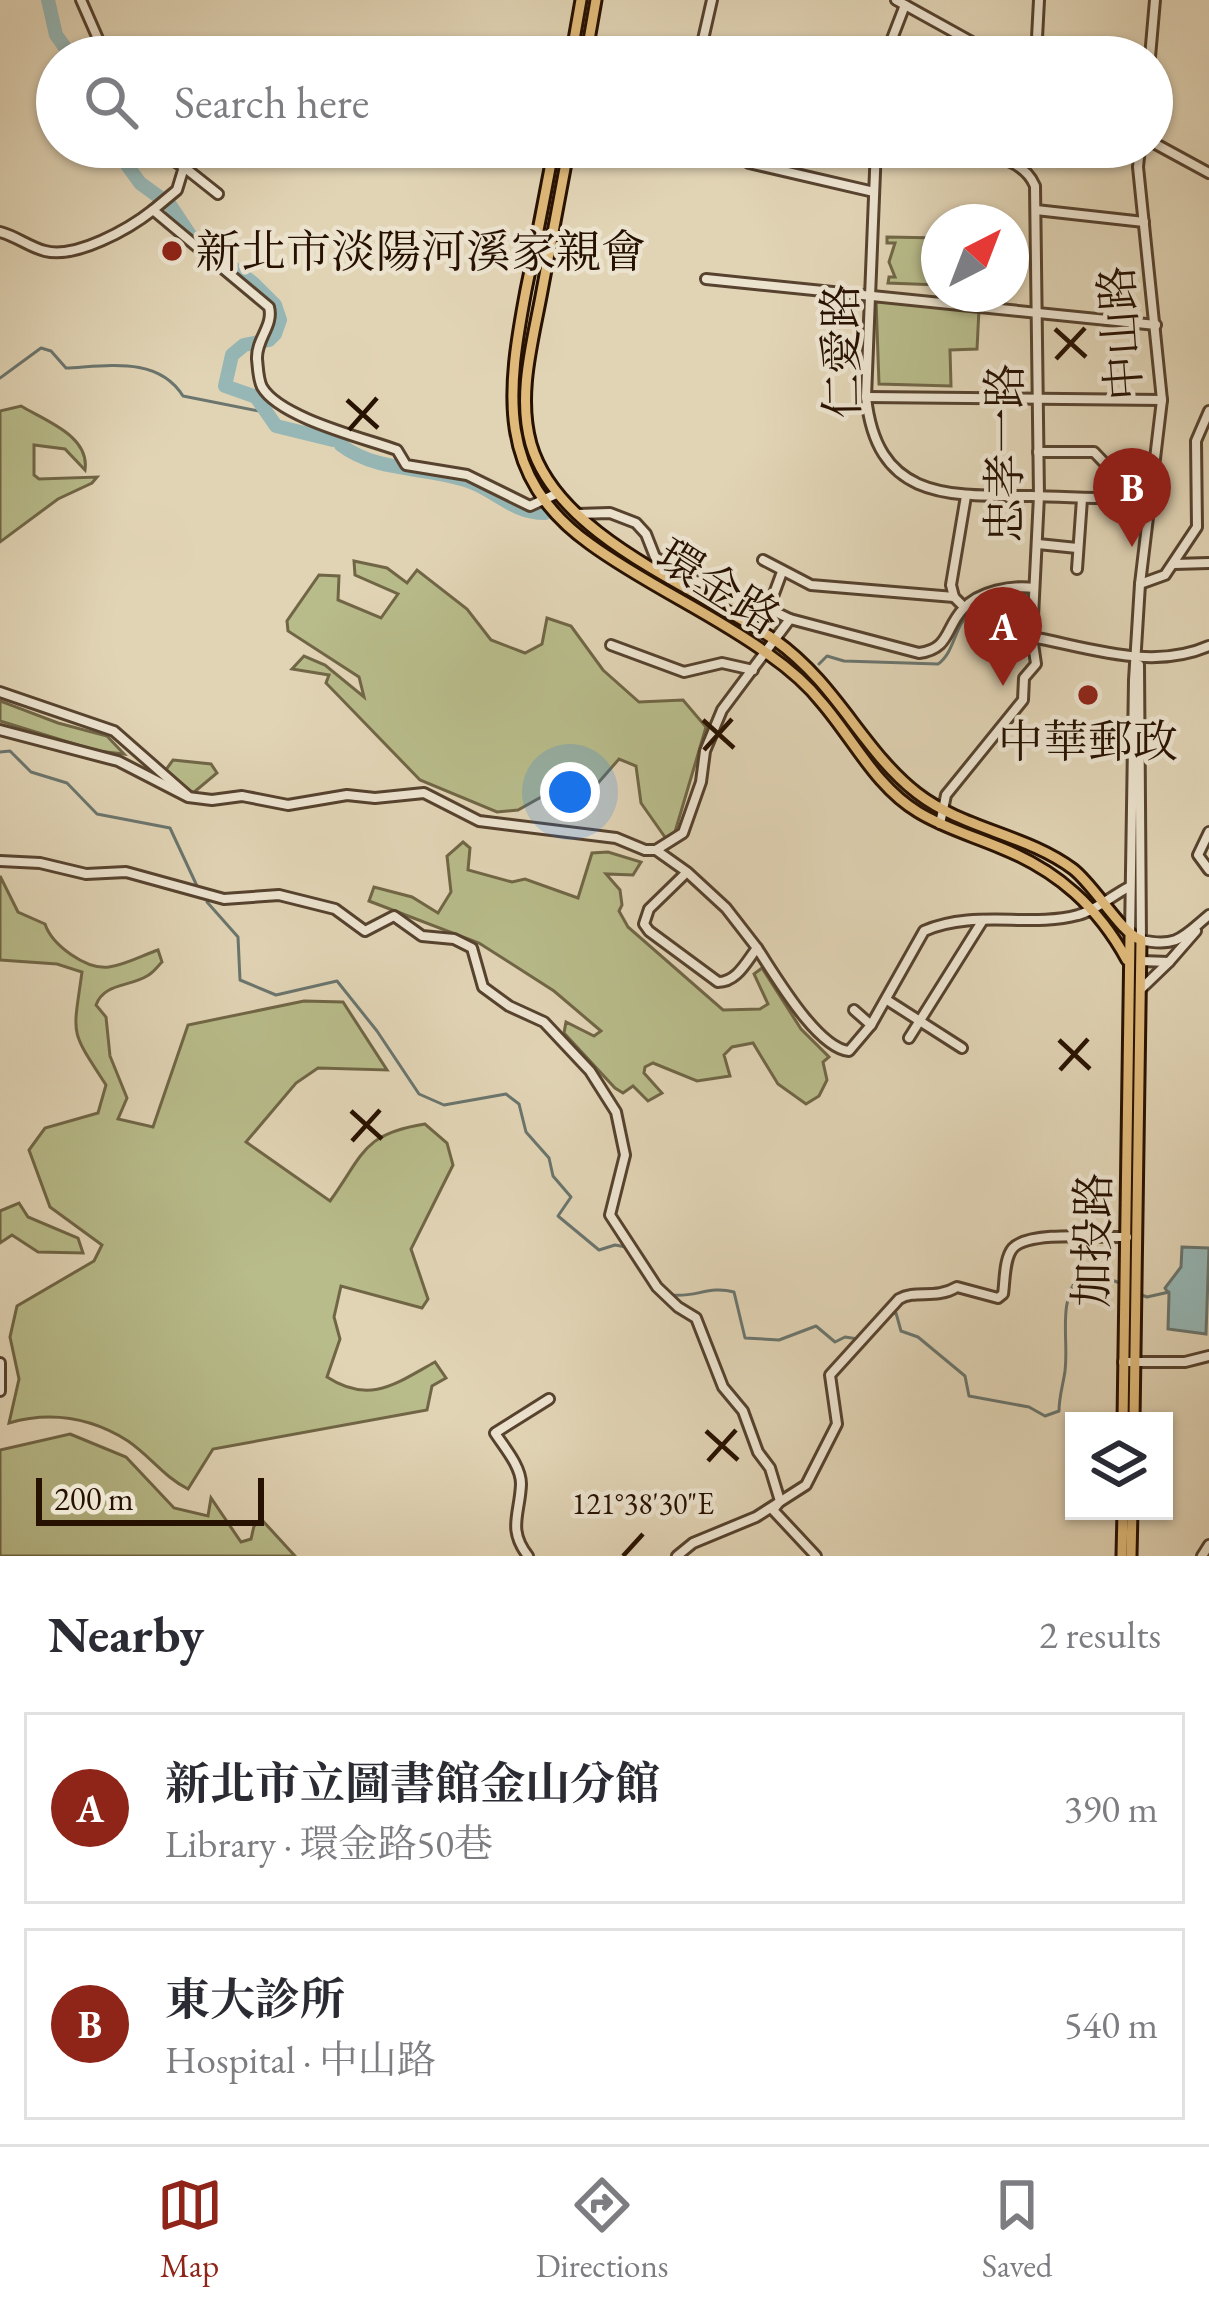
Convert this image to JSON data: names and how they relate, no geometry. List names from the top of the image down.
{
  "streets": {
    "main road": ["中山路", "環金路", "加投路"],
    "street": ["仁愛路", "忠孝一路"]
  },
  "crossings": [
    ["中山路", "仁愛路"],
    ["中山路", "環金路"],
    ["中山路", "加投路"],
    ["仁愛路", "忠孝一路"],
    ["忠孝一路", "環金路"]
  ],
  "places": ["新北市淡陽河溪家親會", "中華郵政"],
  "scale_bar": "200 m",
  "north": "top right",
  "page": {
    "search": "Search here",
    "pins": ["B", "A"],
    "scale": "200 m",
    "heading": ["Nearby", "2 results"],
    "list": [
      {
        "mark": "A",
        "name": "新北市立圖書館金山分館",
        "note": "Library · 環金路50巷",
        "value": "390 m"
      },
      {
        "mark": "B",
        "name": "東大診所",
        "note": "Hospital · 中山路",
        "value": "540 m"
      }
    ],
    "nav": ["Map", "Directions", "Saved"]
  },
  "coordinates": ["121°38'30\"E"]
}
